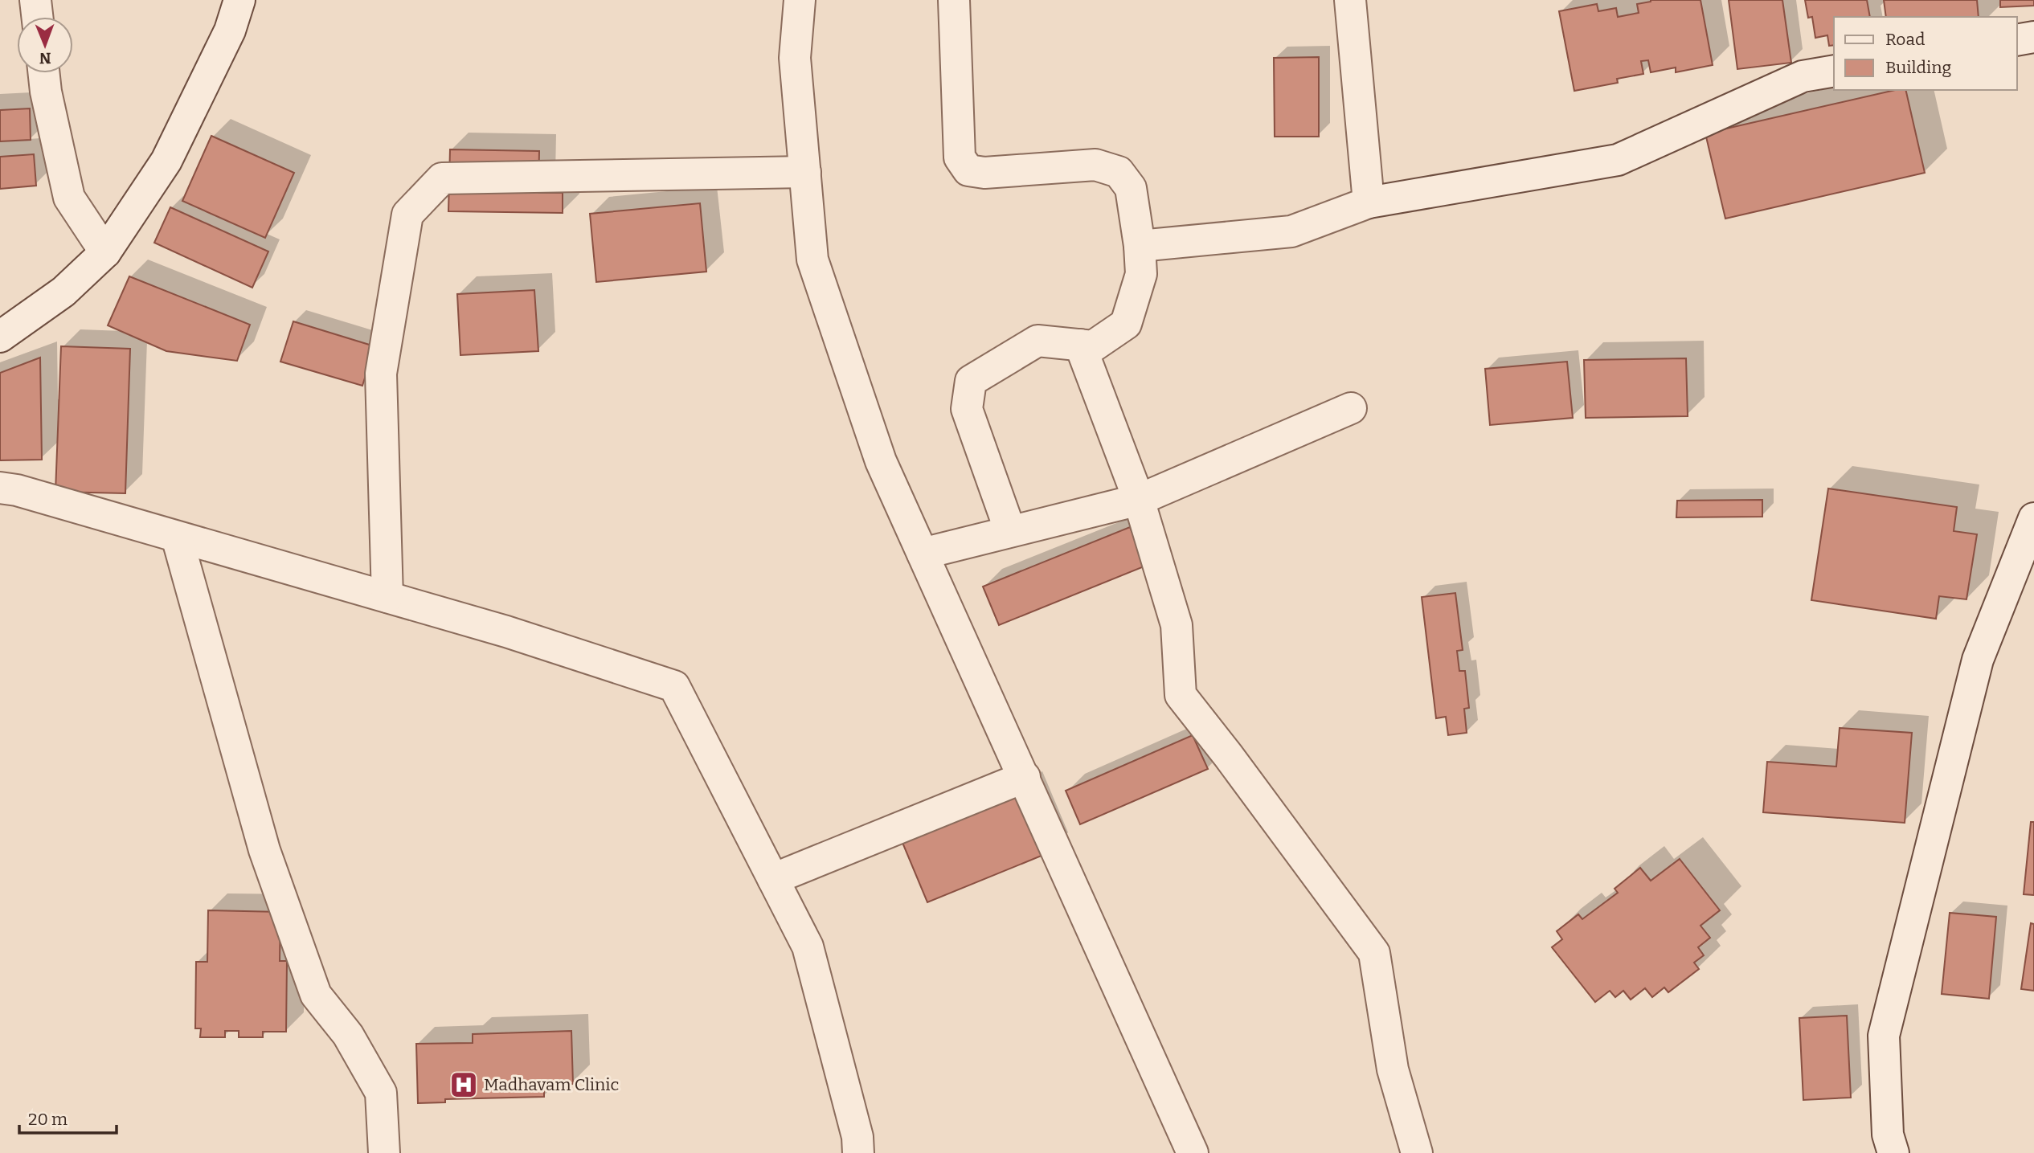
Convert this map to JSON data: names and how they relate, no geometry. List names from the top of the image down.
{
  "places": {
    "hospital": ["Madhavam Clinic"]
  },
  "legend": ["Road", "Building"],
  "scale_bar": "20 m",
  "north": "bottom"
}
